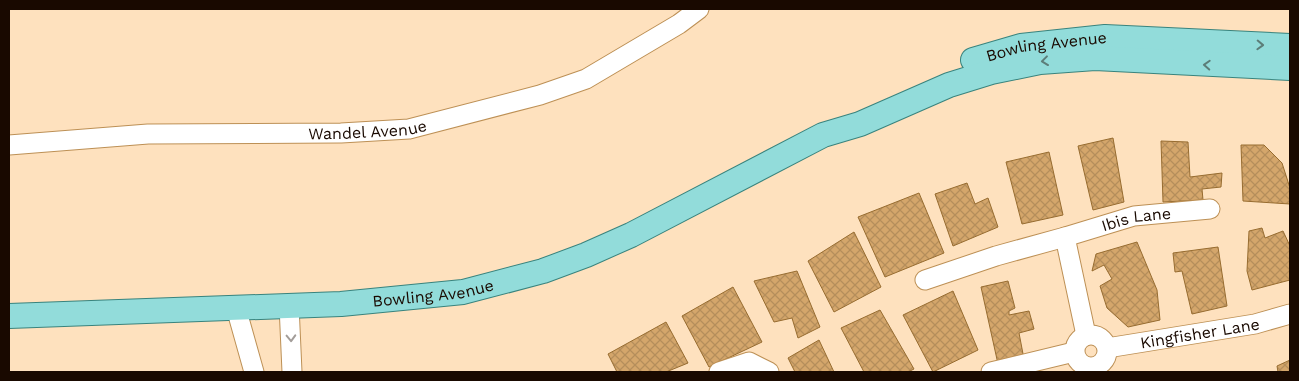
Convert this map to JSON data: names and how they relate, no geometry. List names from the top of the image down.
{
  "streets": {
    "main road": ["Bowling Avenue"],
    "street": ["Wandel Avenue", "Ibis Lane", "Kingfisher Lane"]
  }
}
